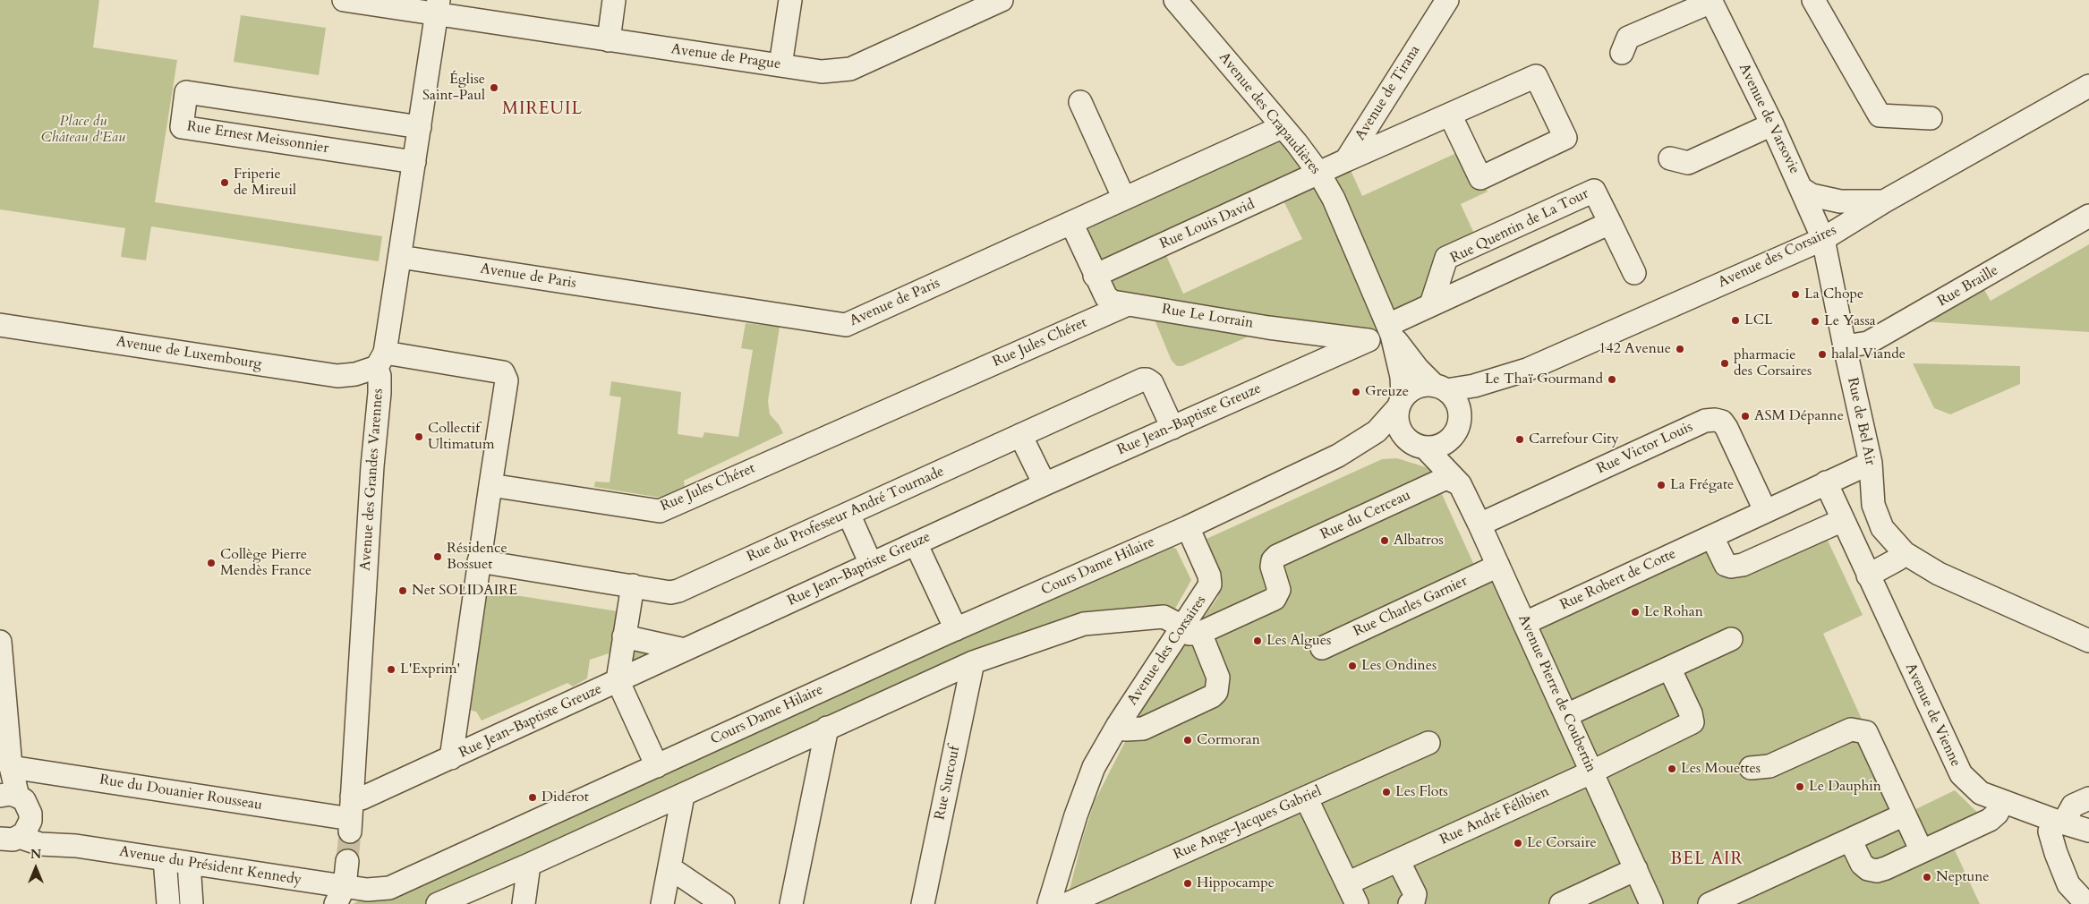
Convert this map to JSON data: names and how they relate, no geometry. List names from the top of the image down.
{
  "streets": {
    "street": [
      "Avenue de Prague",
      "Avenue de Tirana",
      "Avenue des Crapaudières",
      "Avenue de Varsovie",
      "Rue Ernest Meissonnier",
      "Rue Louis David",
      "Rue Quentin de La Tour",
      "Avenue des Corsaires",
      "Avenue de Paris",
      "Rue Braille",
      "Rue Le Lorrain",
      "Rue Jules Chéret",
      "Avenue de Luxembourg",
      "Rue Jean-Baptiste Greuze",
      "Rue de Bel Air",
      "Rue Victor Louis",
      "Avenue des Grandes Varennes",
      "Rue du Professeur André Tournade",
      "Rue du Cerceau",
      "Cours Dame Hilaire",
      "Rue Robert de Cotte",
      "Rue Charles Garnier",
      "Avenue Pierre de Coubertin",
      "Avenue de Vienne",
      "Rue Surcouf",
      "Rue du Douanier Rousseau",
      "Rue André Félibien",
      "Rue Ange-Jacques Gabriel",
      "Avenue du Président Kennedy"
    ]
  },
  "crossings": [
    ["Avenue de Prague", "Avenue des Grandes Varennes"],
    ["Avenue des Crapaudières", "Rue Louis David"],
    ["Avenue des Crapaudières", "Avenue des Corsaires"],
    ["Avenue des Crapaudières", "Avenue de Paris"],
    ["Avenue des Crapaudières", "Rue Le Lorrain"],
    ["Avenue des Crapaudières", "Avenue Pierre de Coubertin"],
    ["Avenue de Varsovie", "Avenue des Corsaires"],
    ["Avenue de Varsovie", "Rue de Bel Air"],
    ["Rue Ernest Meissonnier", "Avenue des Grandes Varennes"],
    ["Rue Louis David", "Rue Le Lorrain"],
    ["Avenue des Corsaires", "Rue de Bel Air"],
    ["Avenue des Corsaires", "Rue du Cerceau"],
    ["Avenue des Corsaires", "Cours Dame Hilaire"],
    ["Avenue des Corsaires", "Avenue Pierre de Coubertin"],
    ["Avenue de Paris", "Rue Le Lorrain"],
    ["Avenue de Paris", "Avenue des Grandes Varennes"],
    ["Rue Braille", "Rue de Bel Air"],
    ["Rue Le Lorrain", "Rue Jules Chéret"],
    ["Rue Le Lorrain", "Rue Jean-Baptiste Greuze"],
    ["Avenue de Luxembourg", "Avenue des Grandes Varennes"],
    ["Rue Jean-Baptiste Greuze", "Avenue des Grandes Varennes"],
    ["Rue Jean-Baptiste Greuze", "Rue du Professeur André Tournade"],
    ["Rue de Bel Air", "Rue Robert de Cotte"],
    ["Rue Victor Louis", "Rue Robert de Cotte"],
    ["Rue Victor Louis", "Avenue Pierre de Coubertin"],
    ["Avenue des Grandes Varennes", "Rue du Douanier Rousseau"],
    ["Rue du Cerceau", "Avenue Pierre de Coubertin"],
    ["Cours Dame Hilaire", "Avenue du Président Kennedy"],
    ["Rue Robert de Cotte", "Avenue Pierre de Coubertin"],
    ["Rue Robert de Cotte", "Avenue de Vienne"],
    ["Rue Charles Garnier", "Avenue Pierre de Coubertin"],
    ["Avenue Pierre de Coubertin", "Rue André Félibien"]
  ],
  "districts": ["MIREUIL", "BEL AIR"],
  "parks": ["Place du Château d'Eau"],
  "places": [
    "Église Saint-Paul",
    "Friperie de Mireuil",
    "La Chope",
    "LCL",
    "Le Yassa",
    "142 Avenue",
    "halal Viande",
    "pharmacie des Corsaires",
    "Le Thaï Gourmand",
    "Greuze",
    "ASM Dépanne",
    "Collectif Ultimatum",
    "Carrefour City",
    "La Frégate",
    "Albatros",
    "Résidence Bossuet",
    "Collège Pierre Mendès France",
    "Net SOLIDAIRE",
    "Le Rohan",
    "Les Algues",
    "Les Ondines",
    "L'Exprim'",
    "Cormoran",
    "Les Mouettes",
    "Le Dauphin",
    "Les Flots",
    "Diderot",
    "Le Corsaire",
    "Neptune",
    "Hippocampe"
  ],
  "north": "top"
}
